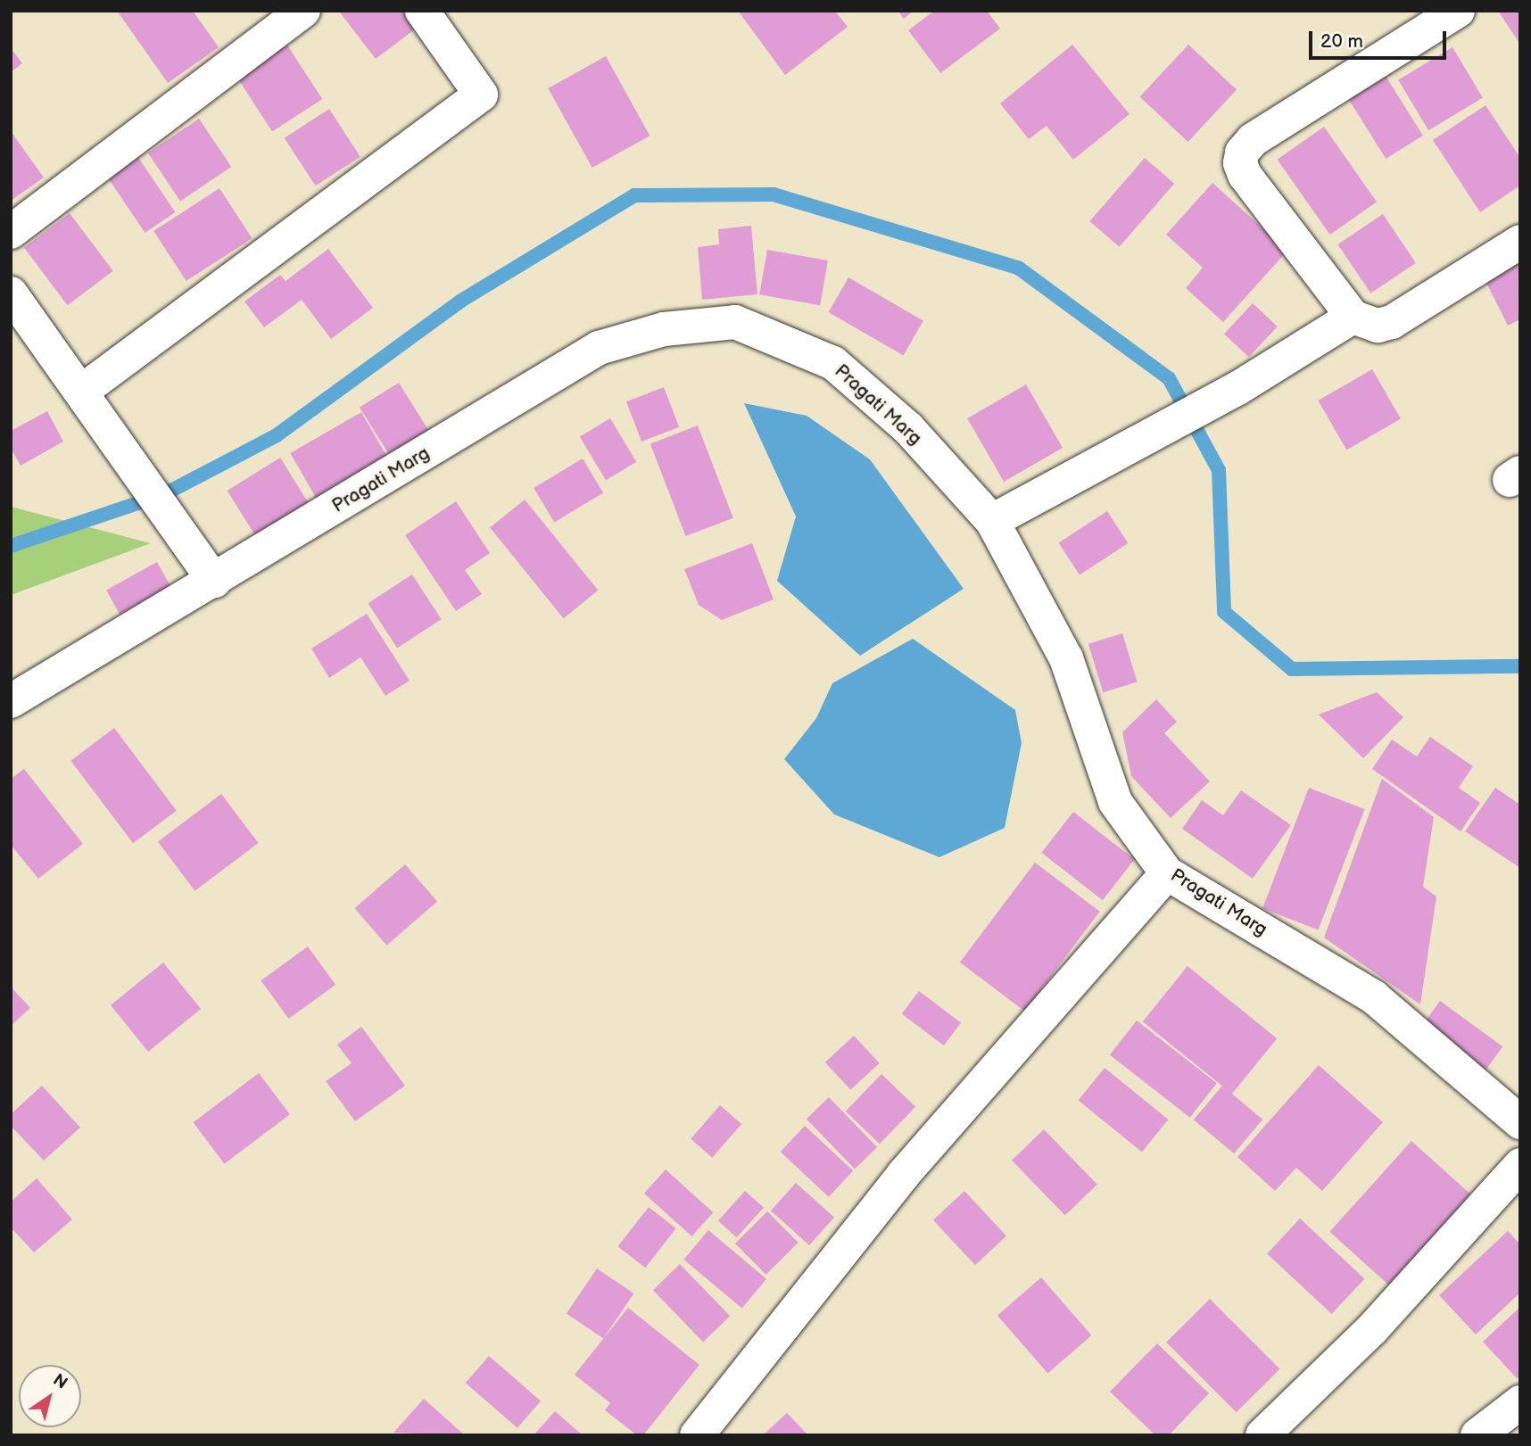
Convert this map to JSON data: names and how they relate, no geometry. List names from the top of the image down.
{
  "streets": {
    "street": ["Pragati Marg"]
  },
  "scale_bar": "20 m",
  "north": "top right"
}
